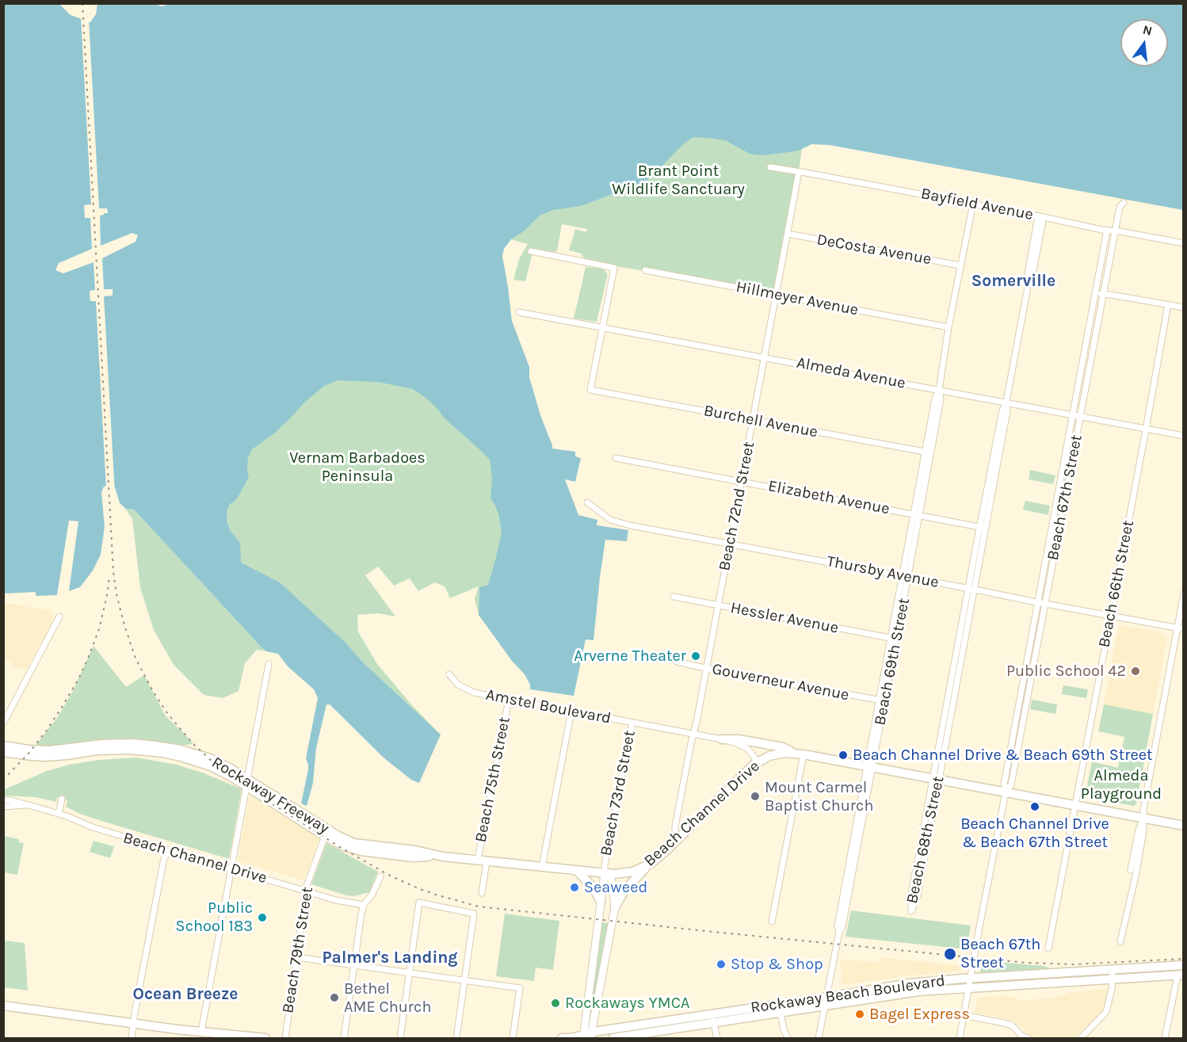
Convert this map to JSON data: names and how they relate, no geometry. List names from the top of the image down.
{
  "streets": {
    "main road": ["Rockaway Freeway", "Beach Channel Drive", "Rockaway Beach Boulevard"],
    "street": [
      "Bayfield Avenue",
      "DeCosta Avenue",
      "Hillmeyer Avenue",
      "Almeda Avenue",
      "Burchell Avenue",
      "Elizabeth Avenue",
      "Beach 67th Street",
      "Beach 72nd Street",
      "Thursby Avenue",
      "Beach 66th Street",
      "Hessler Avenue",
      "Beach 69th Street",
      "Gouverneur Avenue",
      "Amstel Boulevard",
      "Beach 75th Street",
      "Beach 73rd Street",
      "Beach 68th Street",
      "Beach 79th Street"
    ]
  },
  "crossings": [
    ["Bayfield Avenue", "Beach 67th Street"],
    ["Bayfield Avenue", "Beach 72nd Street"],
    ["Bayfield Avenue", "Beach 69th Street"],
    ["Bayfield Avenue", "Beach 68th Street"],
    ["DeCosta Avenue", "Beach 72nd Street"],
    ["DeCosta Avenue", "Beach 69th Street"],
    ["Hillmeyer Avenue", "Beach 72nd Street"],
    ["Hillmeyer Avenue", "Beach 69th Street"],
    ["Almeda Avenue", "Burchell Avenue"],
    ["Almeda Avenue", "Beach 67th Street"],
    ["Almeda Avenue", "Beach 72nd Street"],
    ["Almeda Avenue", "Beach 66th Street"],
    ["Almeda Avenue", "Beach 69th Street"],
    ["Almeda Avenue", "Beach 68th Street"],
    ["Burchell Avenue", "Beach 72nd Street"],
    ["Burchell Avenue", "Beach 69th Street"],
    ["Elizabeth Avenue", "Beach 72nd Street"],
    ["Elizabeth Avenue", "Beach 69th Street"],
    ["Elizabeth Avenue", "Beach 68th Street"],
    ["Beach 67th Street", "Thursby Avenue"],
    ["Beach 67th Street", "Beach Channel Drive"],
    ["Beach 67th Street", "Rockaway Beach Boulevard"],
    ["Beach 72nd Street", "Thursby Avenue"],
    ["Beach 72nd Street", "Hessler Avenue"],
    ["Beach 72nd Street", "Gouverneur Avenue"],
    ["Beach 72nd Street", "Amstel Boulevard"],
    ["Beach 72nd Street", "Beach Channel Drive"],
    ["Thursby Avenue", "Beach 66th Street"],
    ["Thursby Avenue", "Beach 69th Street"],
    ["Thursby Avenue", "Beach 68th Street"],
    ["Beach 66th Street", "Beach Channel Drive"],
    ["Hessler Avenue", "Beach 69th Street"],
    ["Beach 69th Street", "Gouverneur Avenue"],
    ["Beach 69th Street", "Beach Channel Drive"],
    ["Beach 69th Street", "Rockaway Beach Boulevard"],
    ["Amstel Boulevard", "Beach 75th Street"],
    ["Amstel Boulevard", "Beach 73rd Street"],
    ["Amstel Boulevard", "Beach Channel Drive"],
    ["Beach 75th Street", "Beach Channel Drive"],
    ["Beach 73rd Street", "Beach Channel Drive"],
    ["Beach 73rd Street", "Rockaway Beach Boulevard"],
    ["Rockaway Freeway", "Beach Channel Drive"],
    ["Rockaway Freeway", "Beach 79th Street"],
    ["Beach Channel Drive", "Beach 68th Street"],
    ["Beach Channel Drive", "Beach 79th Street"]
  ],
  "districts": ["Somerville", "Palmer's Landing", "Ocean Breeze"],
  "parks": ["Brant Point Wildlife Sanctuary", "Vernam Barbadoes Peninsula", "Almeda Playground"],
  "places": [
    "Arverne Theater",
    "Public School 42",
    "Beach Channel Drive & Beach 69th Street",
    "Mount Carmel Baptist Church",
    "Beach Channel Drive & Beach 67th Street",
    "Seaweed",
    "Public School 183",
    "Beach 67th Street",
    "Stop & Shop",
    "Bethel AME Church",
    "Rockaways YMCA",
    "Bagel Express"
  ],
  "north": "top"
}
